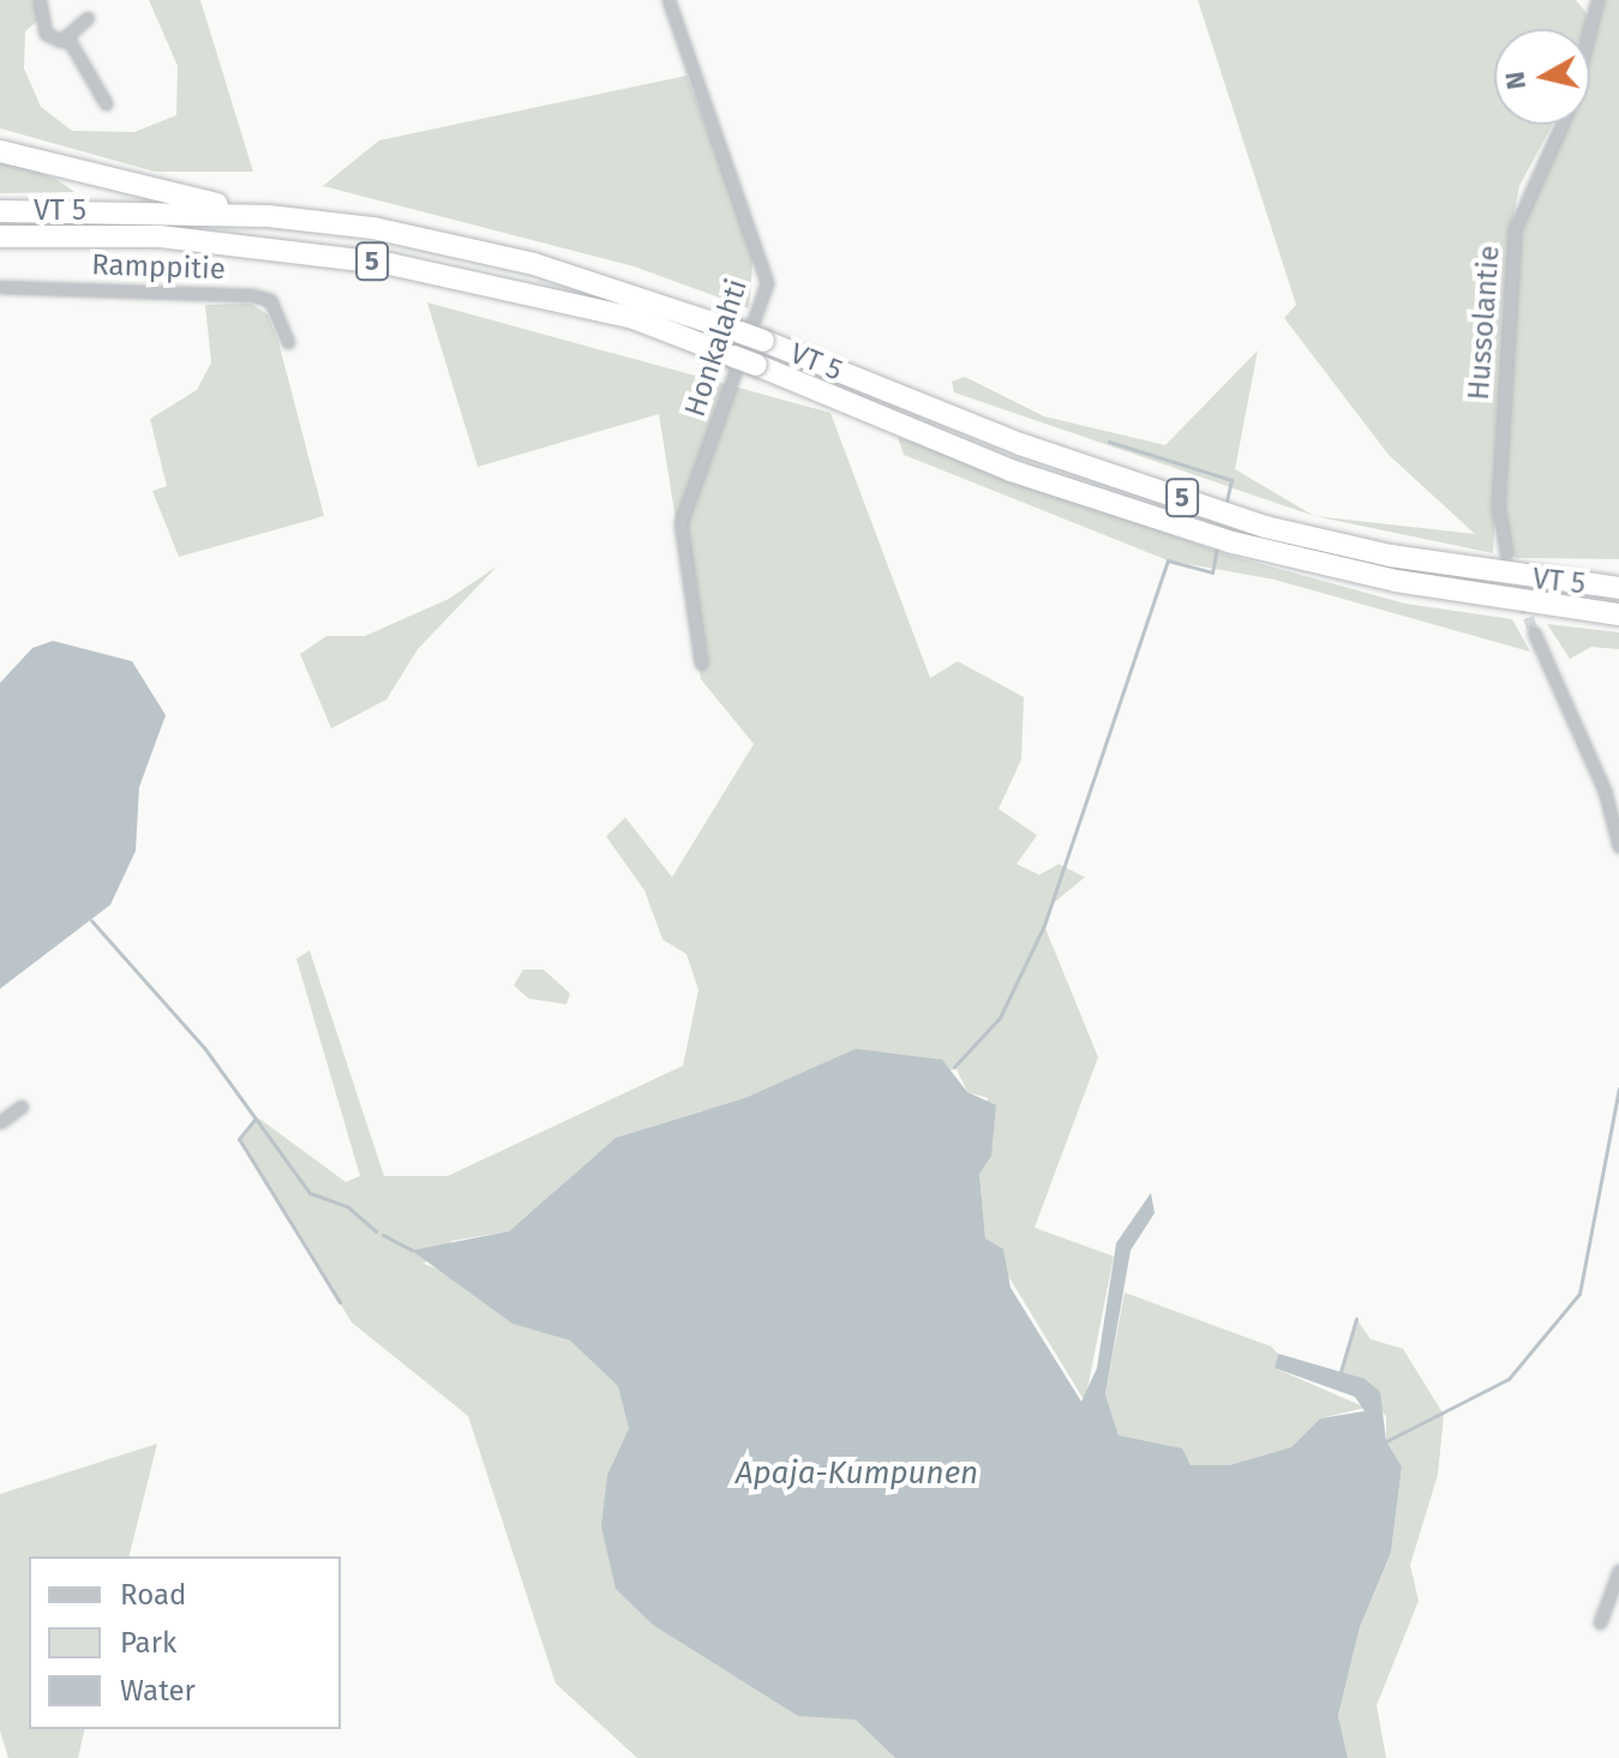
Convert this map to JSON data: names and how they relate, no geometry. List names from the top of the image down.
{
  "streets": {
    "highway": ["VT 5", "5"],
    "street": ["Ramppitie", "Hussolantie", "Honkalahti"]
  },
  "water": ["Apaja-Kumpunen"],
  "legend": ["Road", "Park", "Water"],
  "north": "left"
}
